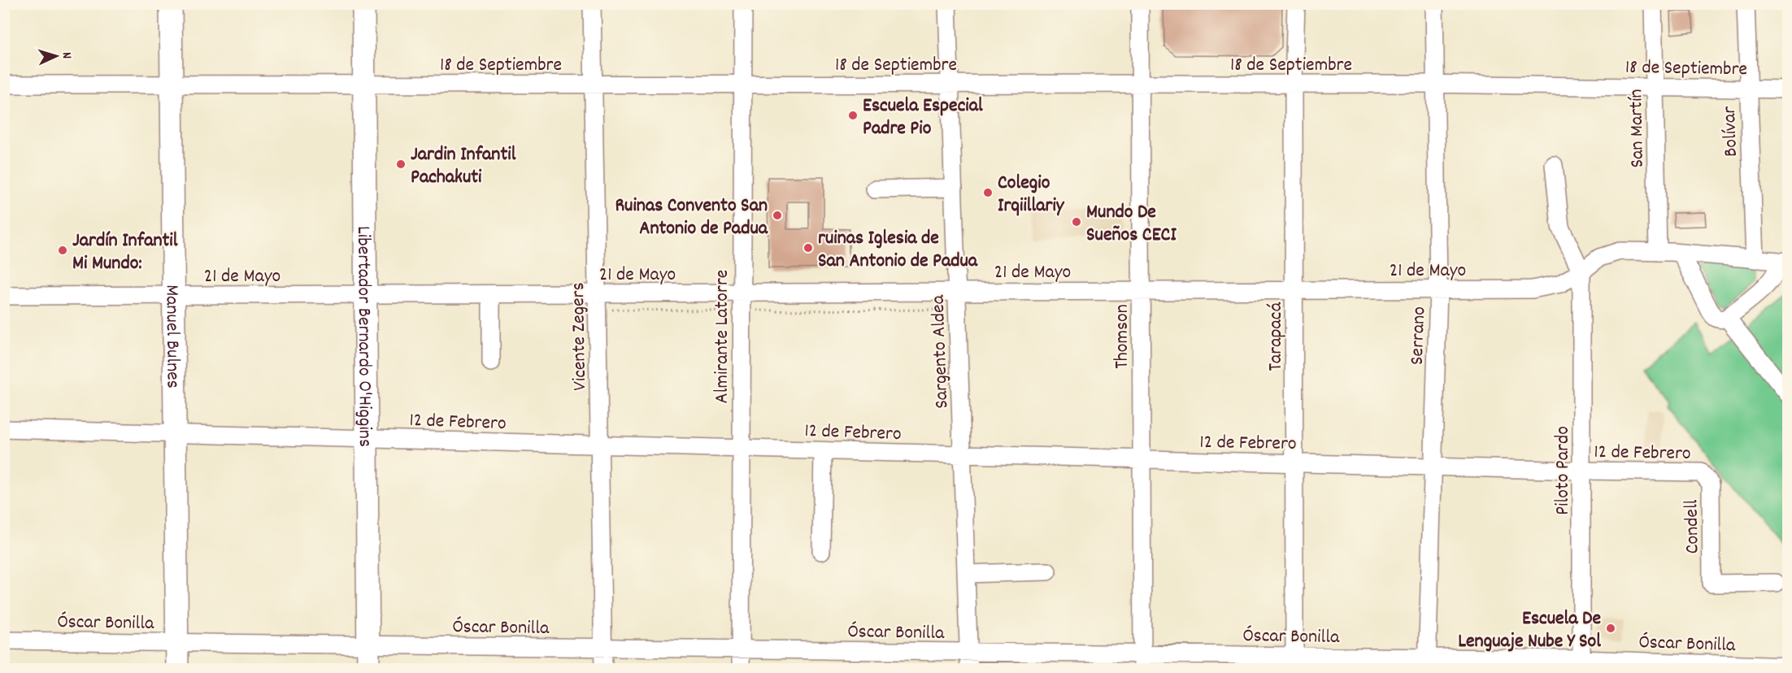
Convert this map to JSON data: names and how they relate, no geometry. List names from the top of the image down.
{
  "streets": {
    "main road": ["Manuel Bulnes", "Libertador Bernardo O'Higgins"],
    "street": [
      "18 de Septiembre",
      "San Martín",
      "Bolívar",
      "21 de Mayo",
      "Serrano",
      "Vicente Zegers",
      "Almirante Latorre",
      "Thomson",
      "Tarapacá",
      "Sargento Aldea",
      "12 de Febrero",
      "Piloto Pardo",
      "Condell",
      "Óscar Bonilla"
    ]
  },
  "crossings": [
    ["18 de Septiembre", "San Martín"],
    ["18 de Septiembre", "Bolívar"],
    ["18 de Septiembre", "Serrano"],
    ["18 de Septiembre", "Manuel Bulnes"],
    ["18 de Septiembre", "Libertador Bernardo O'Higgins"],
    ["18 de Septiembre", "Vicente Zegers"],
    ["18 de Septiembre", "Almirante Latorre"],
    ["18 de Septiembre", "Thomson"],
    ["18 de Septiembre", "Tarapacá"],
    ["18 de Septiembre", "Sargento Aldea"],
    ["San Martín", "21 de Mayo"],
    ["Bolívar", "21 de Mayo"],
    ["21 de Mayo", "Serrano"],
    ["21 de Mayo", "Manuel Bulnes"],
    ["21 de Mayo", "Libertador Bernardo O'Higgins"],
    ["21 de Mayo", "Vicente Zegers"],
    ["21 de Mayo", "Almirante Latorre"],
    ["21 de Mayo", "Thomson"],
    ["21 de Mayo", "Tarapacá"],
    ["21 de Mayo", "Sargento Aldea"],
    ["21 de Mayo", "Piloto Pardo"],
    ["Serrano", "12 de Febrero"],
    ["Serrano", "Óscar Bonilla"],
    ["Manuel Bulnes", "12 de Febrero"],
    ["Manuel Bulnes", "Óscar Bonilla"],
    ["Libertador Bernardo O'Higgins", "12 de Febrero"],
    ["Libertador Bernardo O'Higgins", "Óscar Bonilla"],
    ["Vicente Zegers", "12 de Febrero"],
    ["Vicente Zegers", "Óscar Bonilla"],
    ["Almirante Latorre", "12 de Febrero"],
    ["Almirante Latorre", "Óscar Bonilla"],
    ["Thomson", "12 de Febrero"],
    ["Thomson", "Óscar Bonilla"],
    ["Tarapacá", "12 de Febrero"],
    ["Tarapacá", "Óscar Bonilla"],
    ["Sargento Aldea", "12 de Febrero"],
    ["Sargento Aldea", "Óscar Bonilla"],
    ["12 de Febrero", "Piloto Pardo"],
    ["12 de Febrero", "Condell"],
    ["Piloto Pardo", "Óscar Bonilla"]
  ],
  "places": [
    "Escuela Especial Padre Pio",
    "Jardin Infantil Pachakuti",
    "Colegio Irqiillariy",
    "Ruinas Convento San Antonio de Padua",
    "Mundo De Sueños CECI",
    "ruinas Iglesia de San Antonio de Padua",
    "Jardín Infantil Mi Mundo:",
    "Escuela De Lenguaje Nube Y Sol"
  ],
  "north": "right"
}
